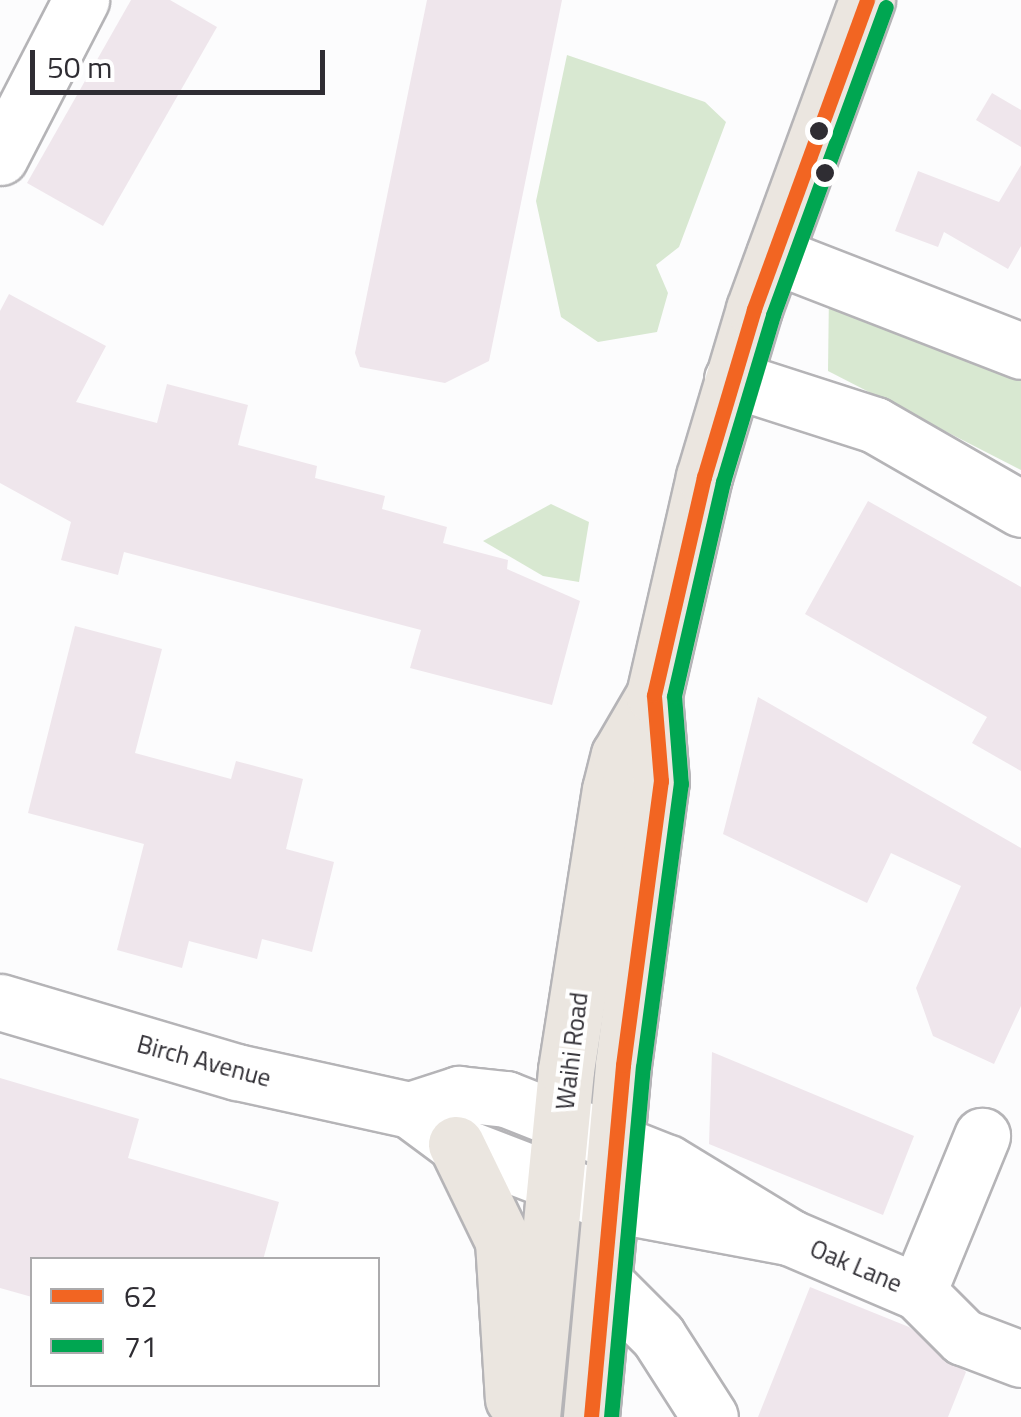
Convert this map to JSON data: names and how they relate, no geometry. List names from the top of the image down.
{
  "streets": {
    "main road": ["Waihi Road"],
    "street": ["Birch Avenue", "Oak Lane"]
  },
  "crossings": [
    ["Waihi Road", "Birch Avenue"],
    ["Waihi Road", "Oak Lane"],
    ["Birch Avenue", "Oak Lane"]
  ],
  "lines": ["transit line 62", "transit line 71"],
  "legend": ["62", "71"],
  "scale_bar": "50 m"
}
